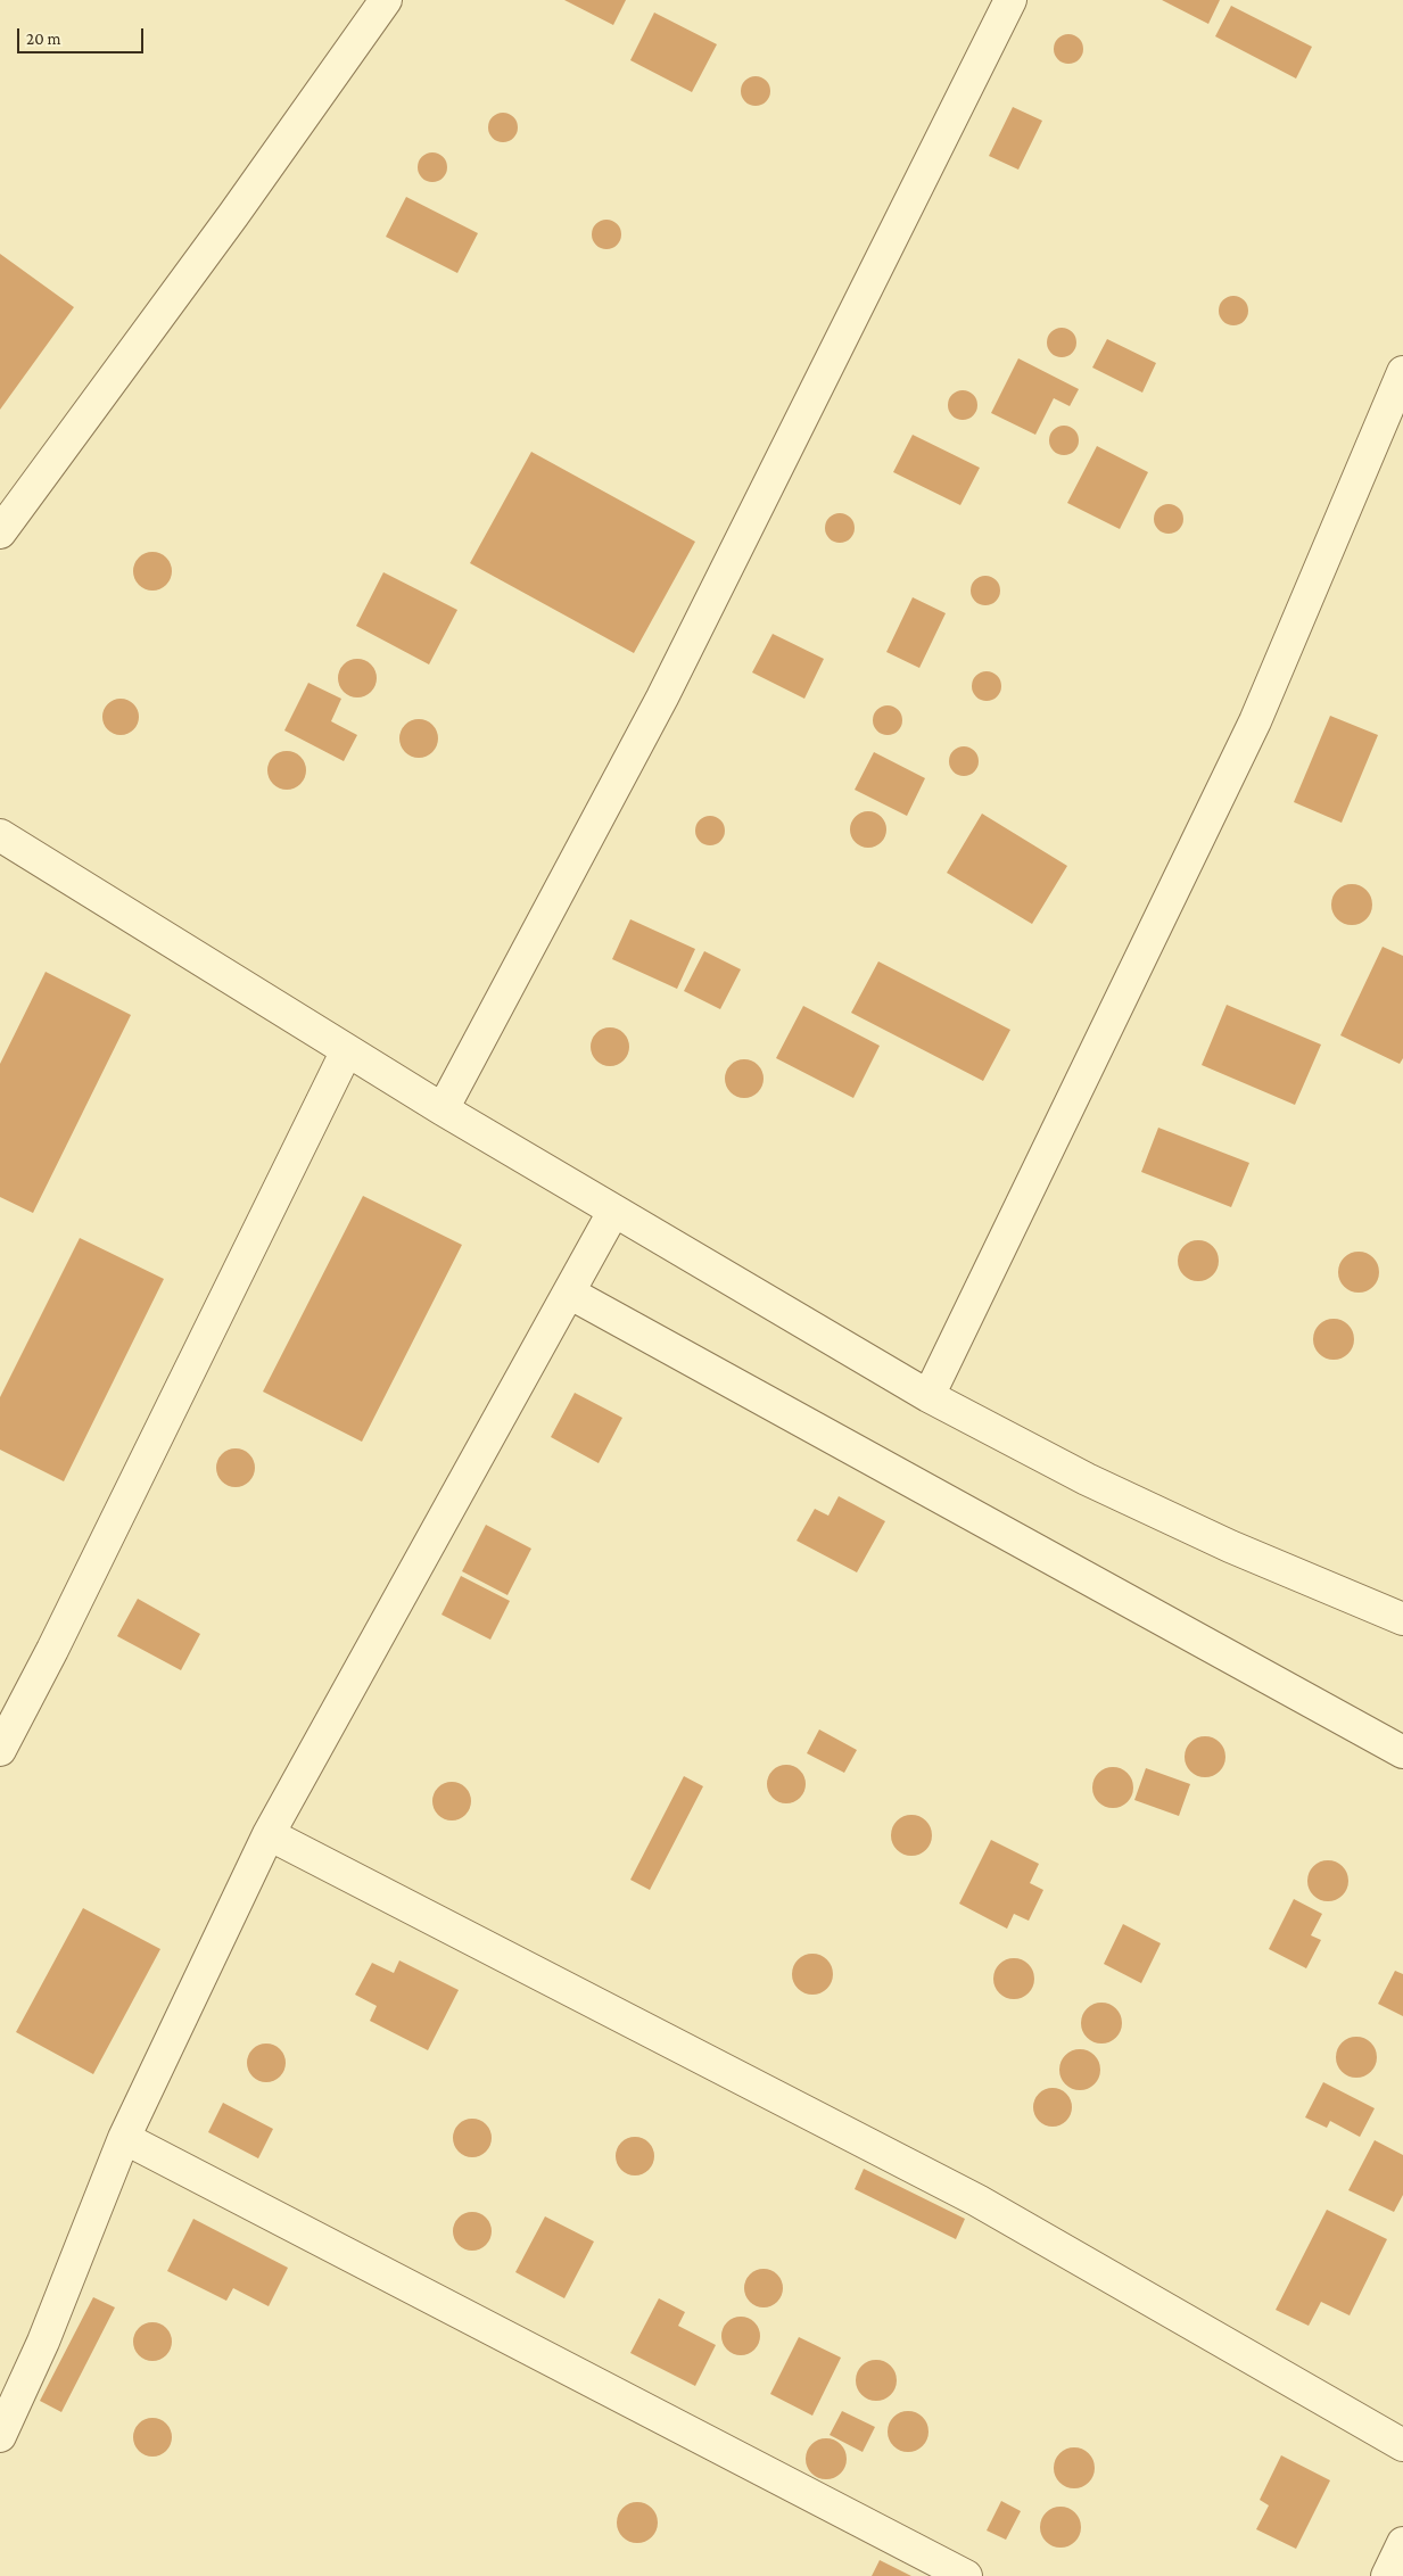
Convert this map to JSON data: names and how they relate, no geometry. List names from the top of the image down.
{
  "scale_bar": "20 m"
}
